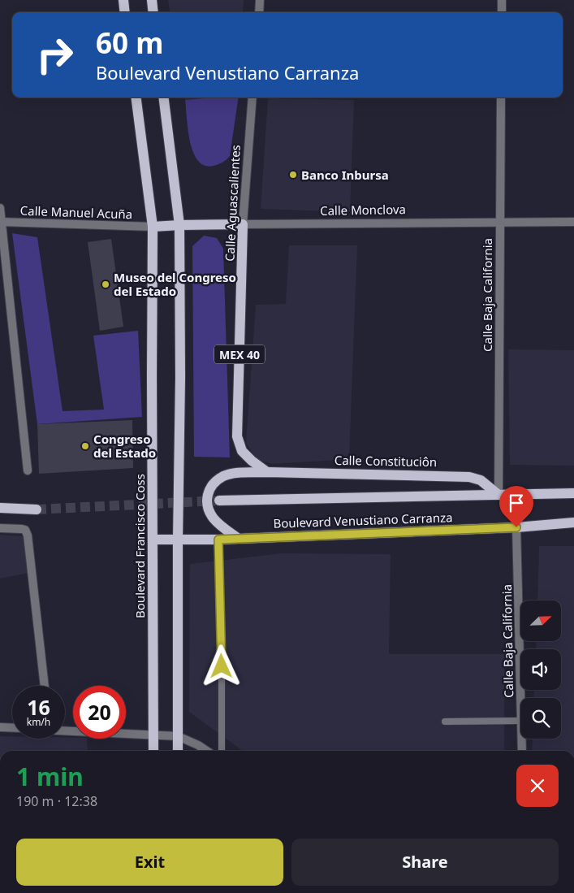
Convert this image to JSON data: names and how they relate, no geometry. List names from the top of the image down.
{
  "streets": {
    "main road": [
      "Calle Aguascalientes",
      "Calle Monclova",
      "MEX 40",
      "Calle Constituciôn",
      "Boulevard Venustiano Carranza",
      "Boulevard Francisco Coss"
    ],
    "street": ["Calle Manuel Acuña", "Calle Baja California"]
  },
  "crossings": [
    ["Calle Aguascalientes", "Calle Monclova"],
    ["Calle Aguascalientes", "Calle Constituciôn"],
    ["Calle Monclova", "Calle Manuel Acuña"],
    ["Calle Monclova", "Calle Baja California"],
    ["Calle Monclova", "Boulevard Francisco Coss"],
    ["Calle Manuel Acuña", "Boulevard Francisco Coss"],
    ["Calle Baja California", "Calle Constituciôn"],
    ["Calle Baja California", "Boulevard Venustiano Carranza"],
    ["Calle Constituciôn", "Boulevard Venustiano Carranza"],
    ["Boulevard Venustiano Carranza", "Boulevard Francisco Coss"]
  ],
  "places": ["Banco Inbursa", "Museo del Congreso del Estado", "Congreso del Estado"],
  "north": "top right",
  "page": {
    "turn": ["60 m", "Boulevard Venustiano Carranza"],
    "speed": "16 km/h",
    "limit": "20",
    "heading": ["1 min", "190 m · 12:38"],
    "buttons": ["Exit", "Share"]
  }
}
